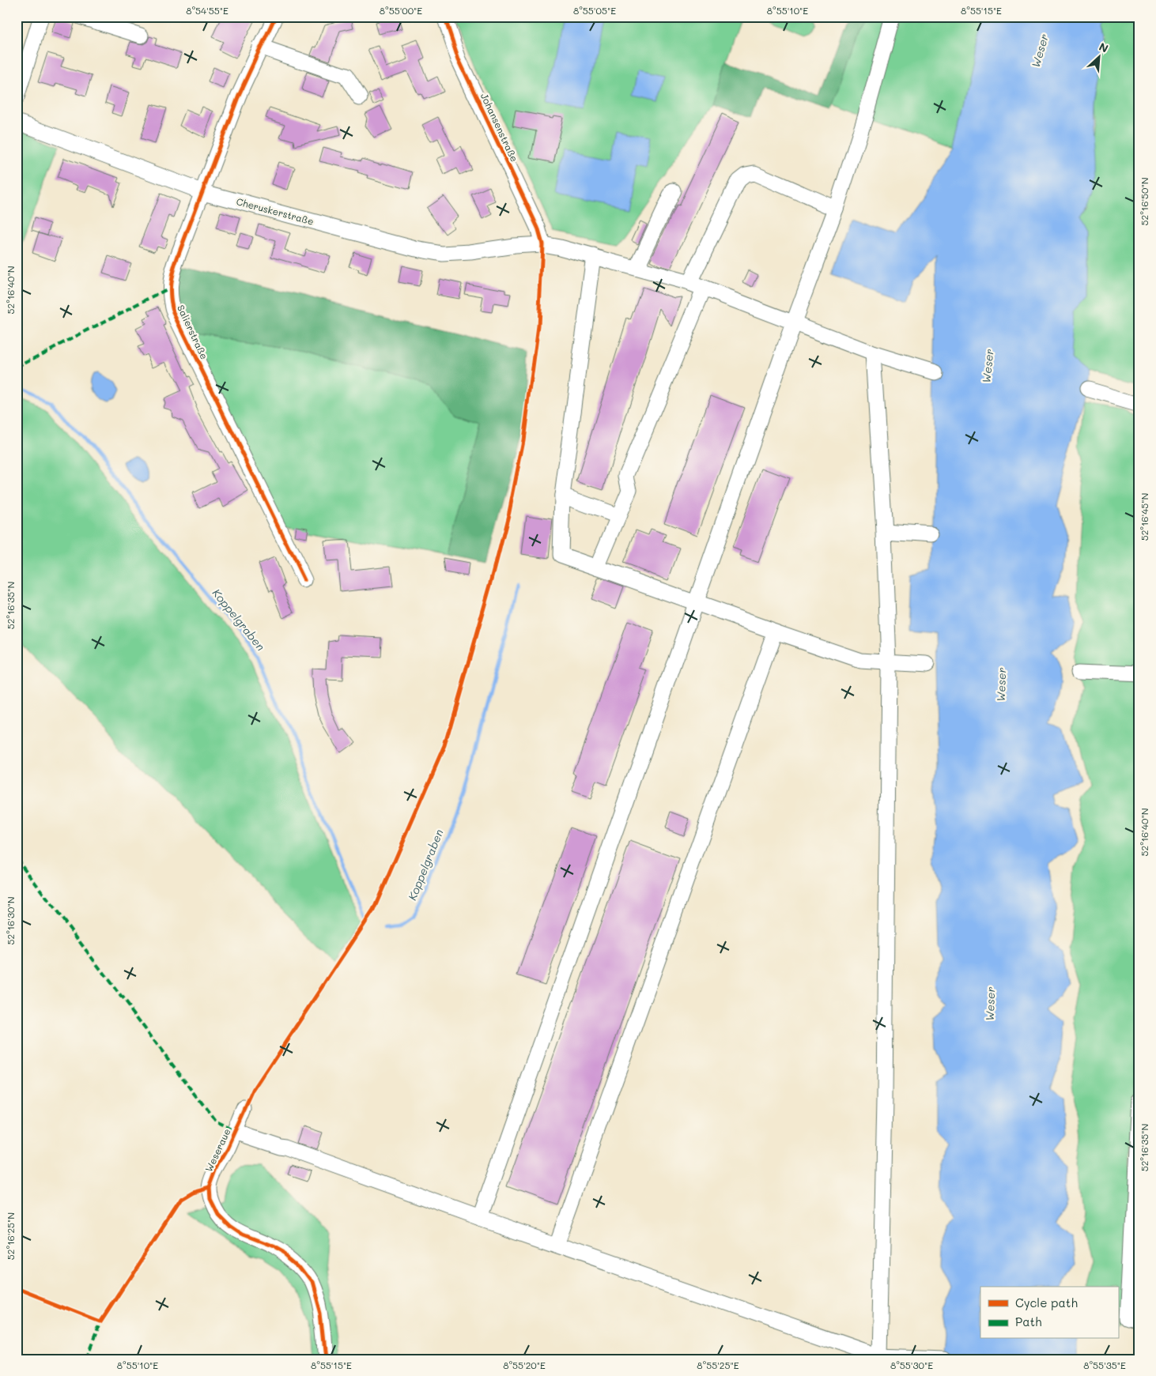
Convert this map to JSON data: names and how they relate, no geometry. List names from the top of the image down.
{
  "streets": {
    "street": [
      "Johansenstraße",
      "Cheruskerstraße",
      "Salierstraße",
      "Weseraue"
    ]
  },
  "crossings": [
    ["Johansenstraße", "Cheruskerstraße"],
    ["Cheruskerstraße", "Salierstraße"]
  ],
  "water": ["Weser", "Koppelgraben"],
  "legend": ["Cycle path", "Path"],
  "north": "top right",
  "coordinates": [
    "8°54'55\"E",
    "8°55'00\"E",
    "8°55'05\"E",
    "8°55'10\"E",
    "8°55'15\"E",
    "52°16'50\"N",
    "52°16'40\"N",
    "52°16'45\"N",
    "52°16'35\"N",
    "52°16'30\"N",
    "52°16'25\"N",
    "8°55'20\"E",
    "8°55'25\"E",
    "8°55'30\"E",
    "8°55'35\"E"
  ]
}
